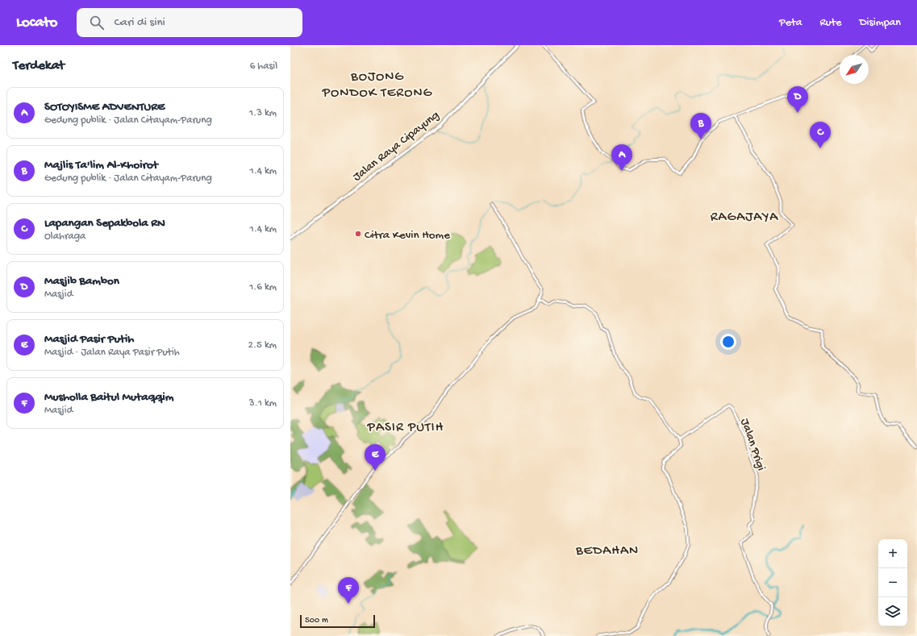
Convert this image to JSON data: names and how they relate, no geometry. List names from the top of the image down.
{
  "streets": {
    "main road": ["Jalan Raya Cipayung"],
    "street": ["Jalan Prigi"]
  },
  "districts": [
    "BOJONG PONDOK TERONG",
    "RAGAJAYA",
    "PASIR PUTIH",
    "BEDAHAN"
  ],
  "places": ["Citra Kevin Home"],
  "scale_bar": "500 m",
  "north": "bottom left",
  "page": {
    "header": "Locato",
    "search": "Cari di sini",
    "nav": ["Peta", "Rute", "Disimpan"],
    "heading": ["Terdekat", "6 hasil"],
    "pins": [
      "D",
      "B",
      "C",
      "A",
      "E",
      "F"
    ],
    "list": [
      {
        "mark": "A",
        "name": "SOTOYISME ADVENTURE",
        "note": "Gedung publik · Jalan Citayam-Parung",
        "value": "1.3 km"
      },
      {
        "mark": "B",
        "name": "Majlis Ta'lim Al-Khoirot",
        "note": "Gedung publik · Jalan Citayam-Parung",
        "value": "1.4 km"
      },
      {
        "mark": "C",
        "name": "Lapangan Sepakbola RN",
        "note": "Olahraga",
        "value": "1.4 km"
      },
      {
        "mark": "D",
        "name": "Masjib Bambon",
        "note": "Masjid",
        "value": "1.6 km"
      },
      {
        "mark": "E",
        "name": "Masjid Pasir Putih",
        "note": "Masjid · Jalan Raya Pasir Putih",
        "value": "2.5 km"
      },
      {
        "mark": "F",
        "name": "Musholla Baitul Mutaqqim",
        "note": "Masjid",
        "value": "3.1 km"
      }
    ],
    "map_buttons": ["+", "−"],
    "scale": "500 m"
  }
}
